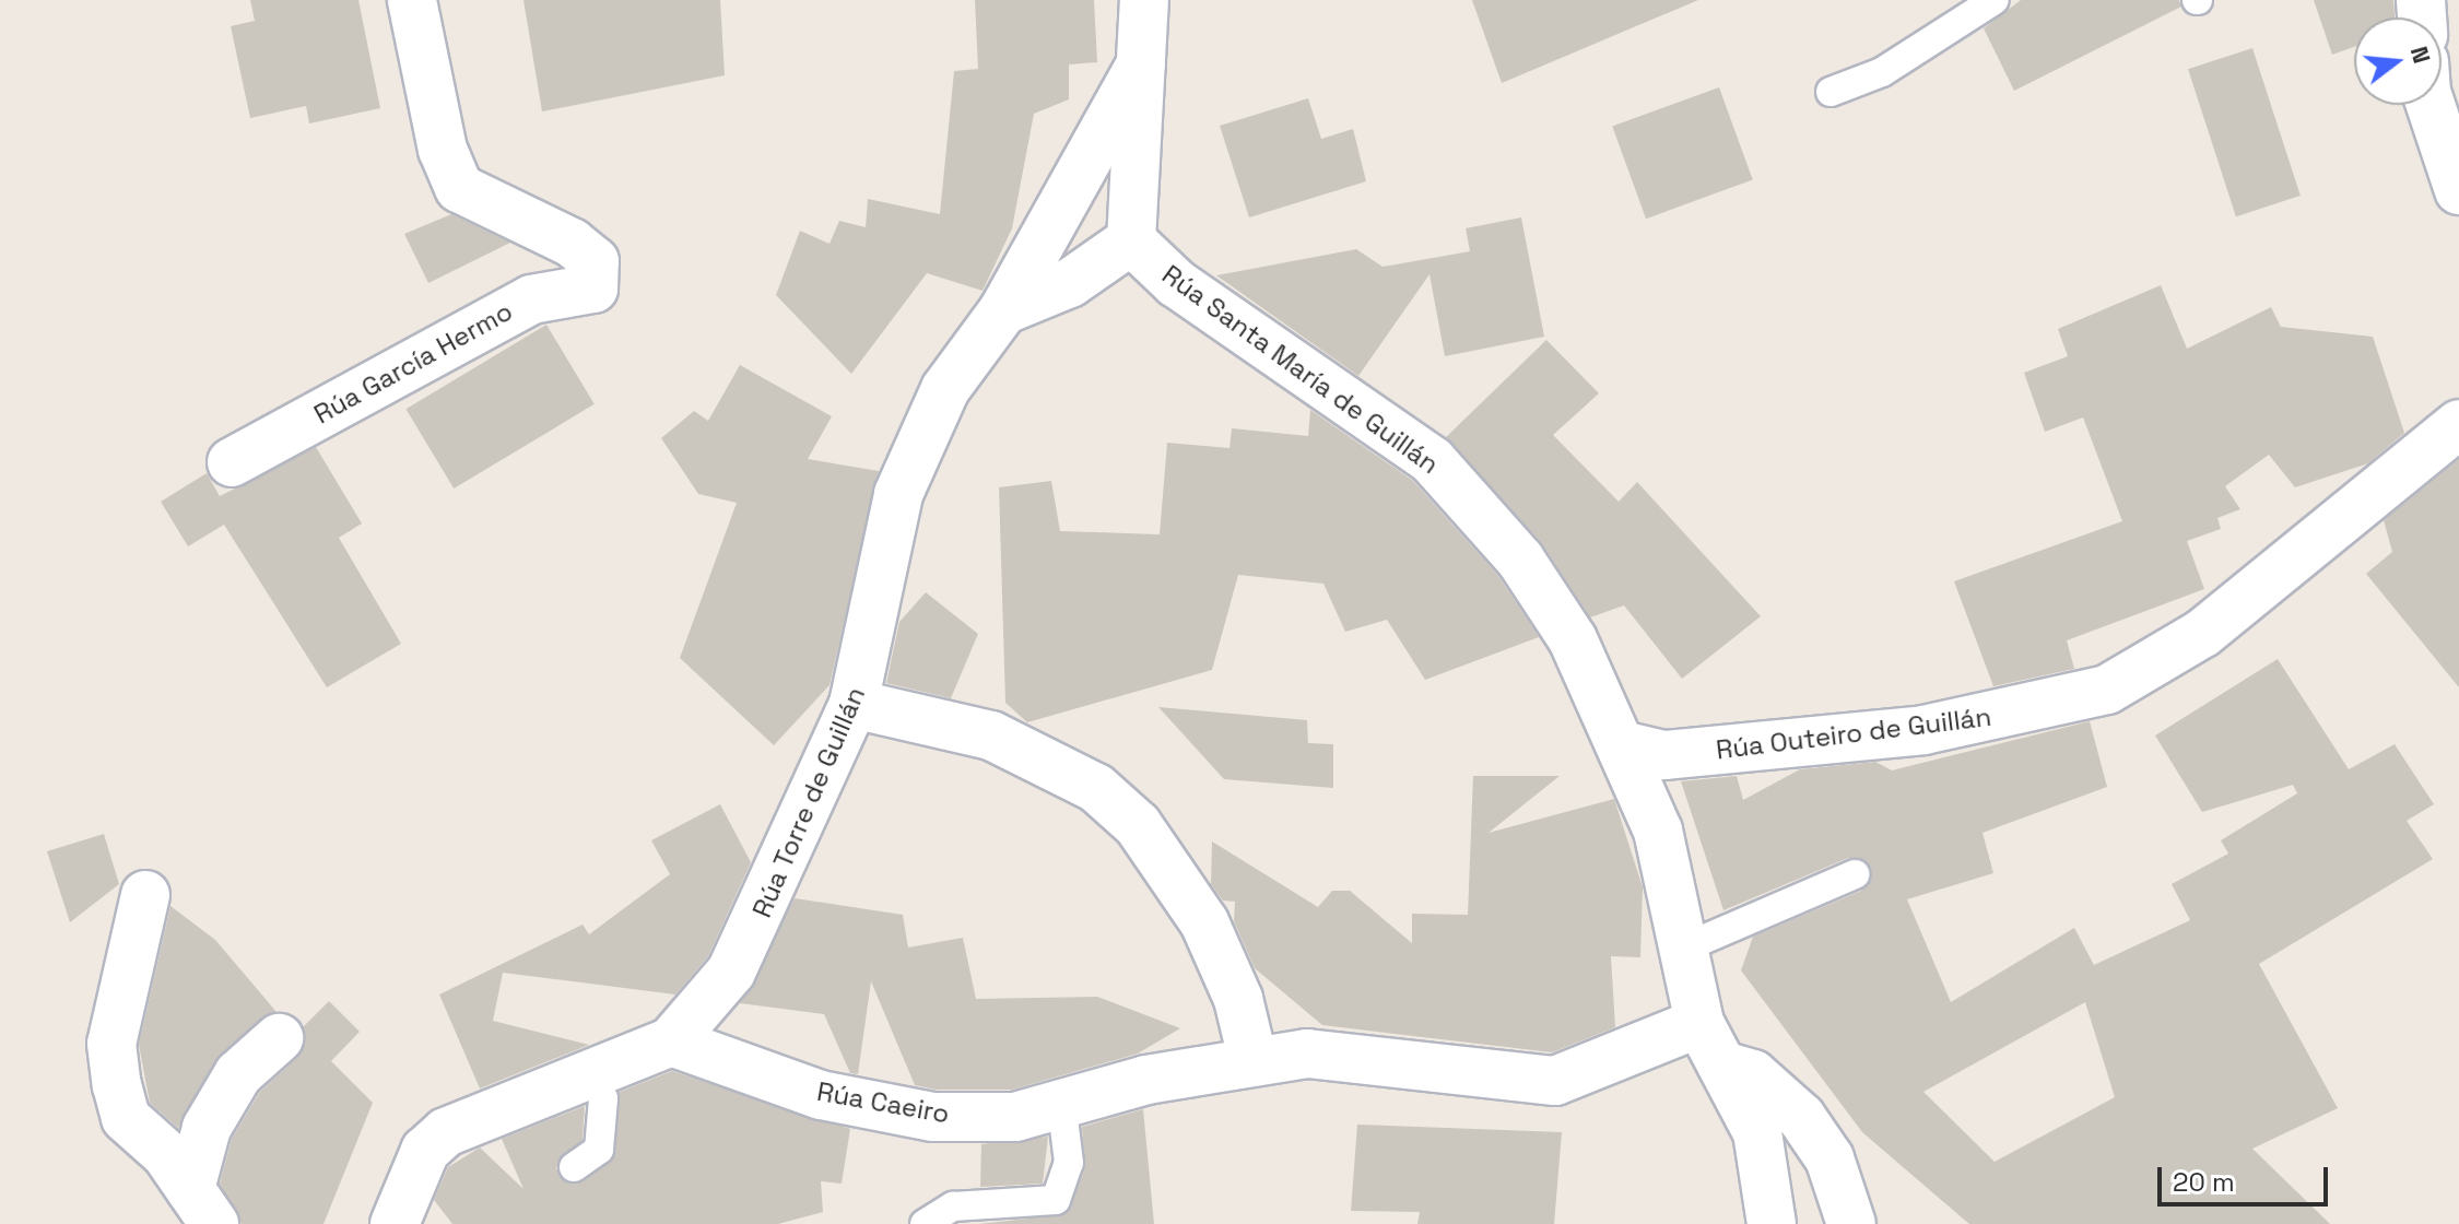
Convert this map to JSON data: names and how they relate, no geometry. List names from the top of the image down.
{
  "streets": {
    "street": [
      "Rúa García Hermo",
      "Rúa Santa María de Guillán",
      "Rúa Outeiro de Guillán",
      "Rúa Torre de Guillán",
      "Rúa Caeiro"
    ]
  },
  "crossings": [
    ["Rúa Santa María de Guillán", "Rúa Outeiro de Guillán"],
    ["Rúa Santa María de Guillán", "Rúa Caeiro"],
    ["Rúa Torre de Guillán", "Rúa Caeiro"]
  ],
  "scale_bar": "20 m",
  "north": "right"
}
